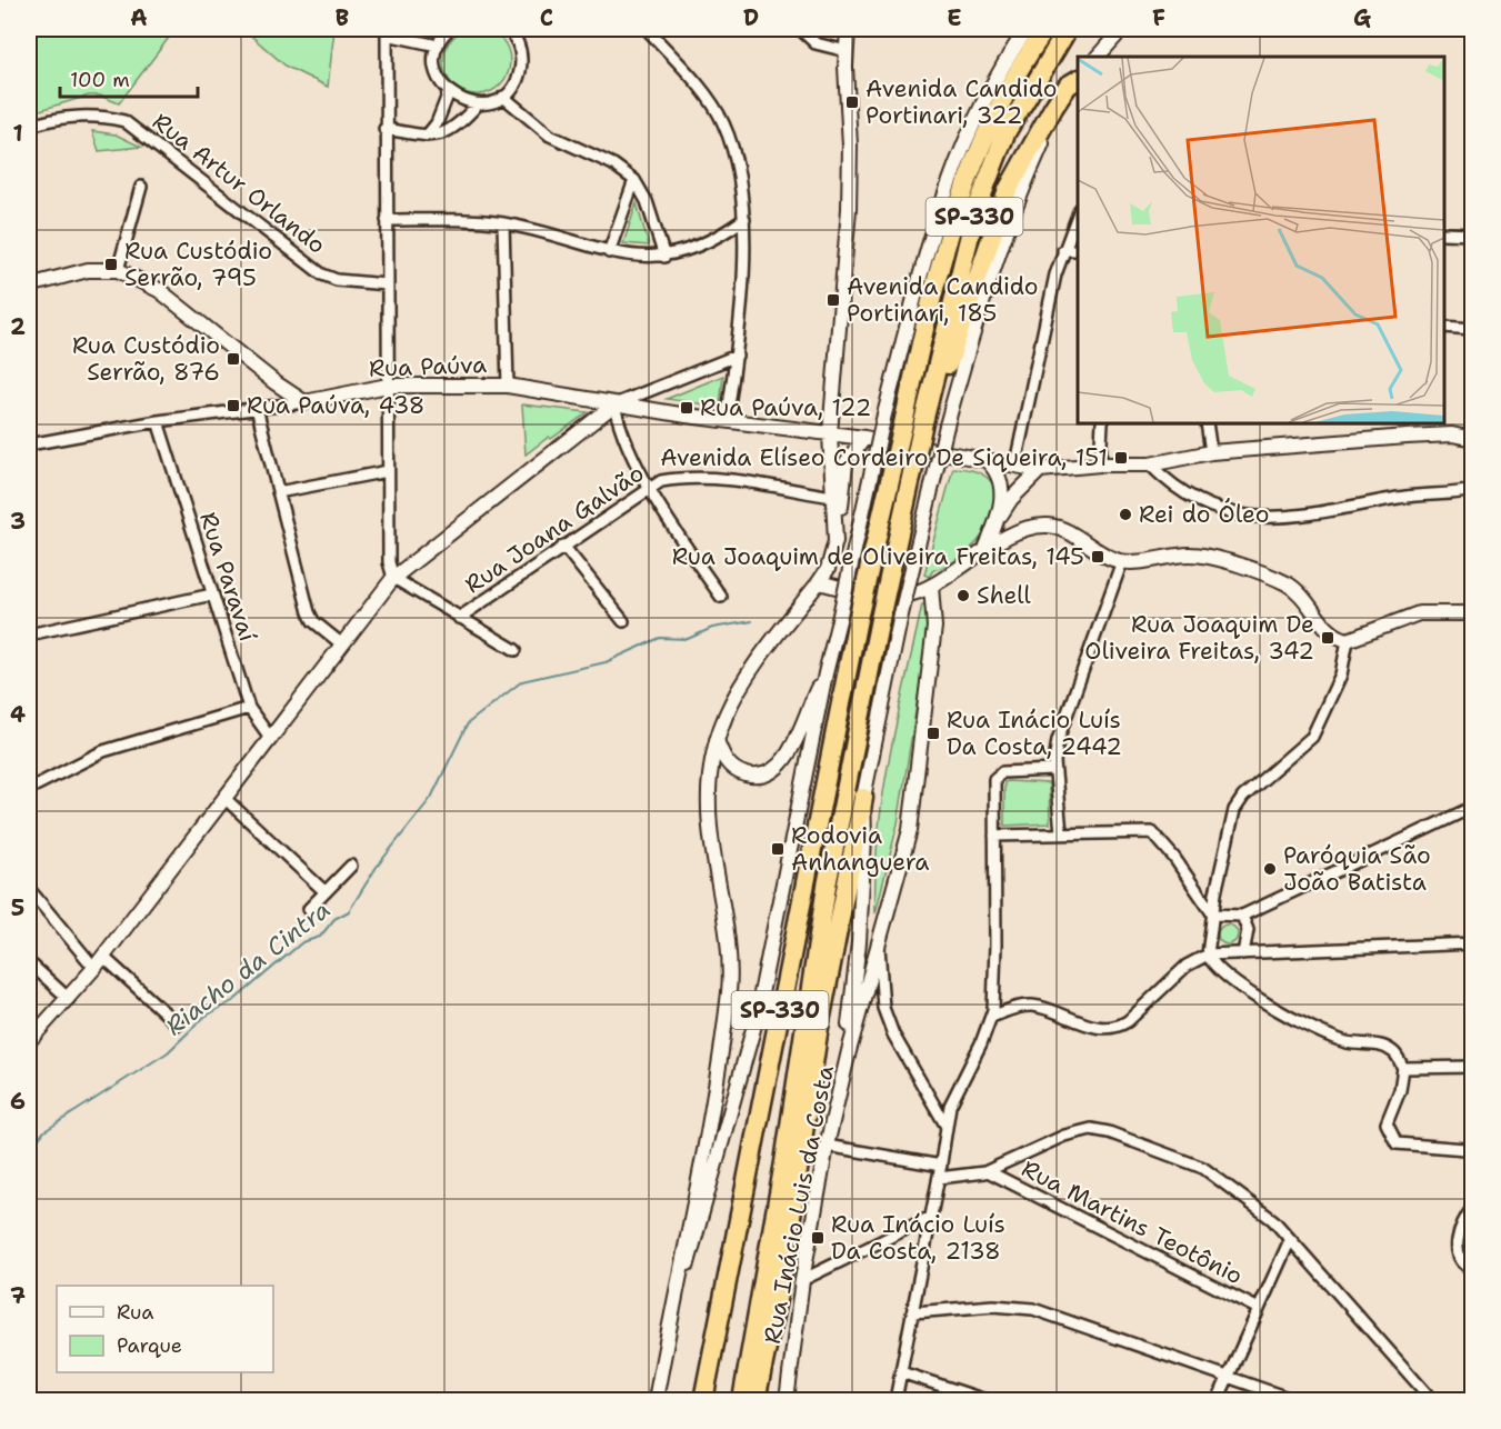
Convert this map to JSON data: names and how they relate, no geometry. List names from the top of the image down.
{
  "streets": {
    "highway": ["SP-330"],
    "main road": ["Rua Paúva", "Rua Inácio Luis da Costa"],
    "street": [
      "Rua Artur Orlando",
      "Rua Joana Galvão",
      "Rua Paravaí",
      "Rua Martins Teotônio"
    ]
  },
  "crossings": [
    ["Rua Paúva", "Rua Paravaí"]
  ],
  "water": ["Riacho da Cintra"],
  "places": {
    "transit": [
      "Avenida Candido Portinari, 322",
      "Rua Custódio Serrão, 795",
      "Avenida Candido Portinari, 185",
      "Rua Custódio Serrão, 876",
      "Rua Paúva, 438",
      "Rua Paúva, 122",
      "Avenida Elíseo Cordeiro De Siqueira, 151",
      "Rua Joaquim de Oliveira Freitas, 145",
      "Rua Joaquim De Oliveira Freitas, 342",
      "Rua Inácio Luís Da Costa, 2442",
      "Rodovia Anhanguera",
      "Rua Inácio Luís Da Costa, 2138"
    ],
    "other": ["Rei do Óleo", "Shell", "Paróquia São João Batista"]
  },
  "legend": ["Rua", "Parque"],
  "scale_bar": "100 m",
  "grid": {
    "columns": [
      "A",
      "B",
      "C",
      "D",
      "E",
      "F",
      "G"
    ],
    "rows": [
      "1",
      "2",
      "3",
      "4",
      "5",
      "6",
      "7"
    ]
  }
}
